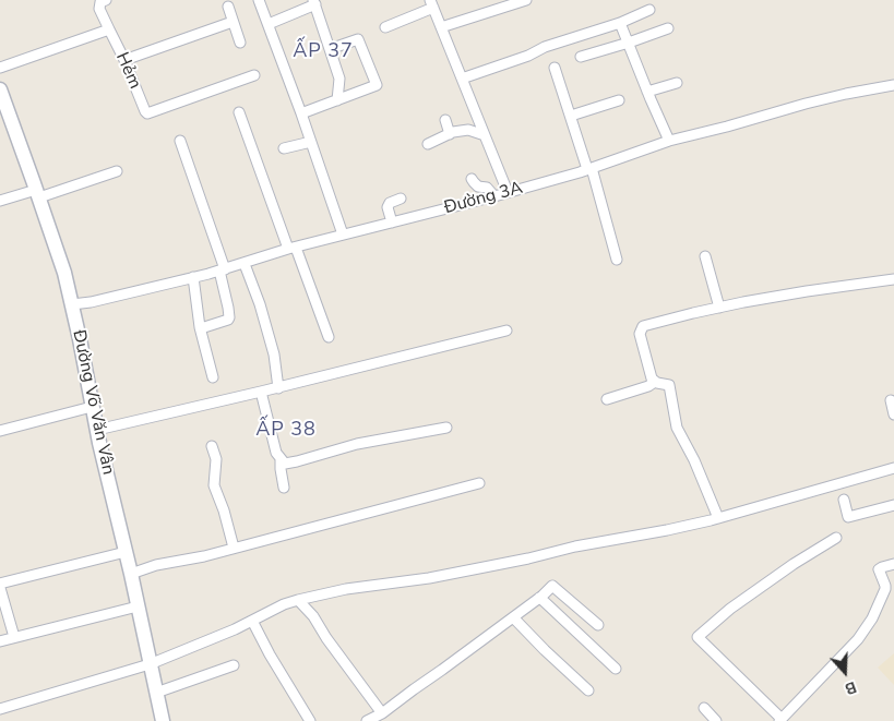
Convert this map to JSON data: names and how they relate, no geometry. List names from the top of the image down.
{
  "streets": {
    "street": ["Hẻm", "Đường 3A", "Đường Võ Văn Vân"]
  },
  "crossings": [
    ["Đường 3A", "Đường Võ Văn Vân"]
  ],
  "districts": ["ẤP 37", "ẤP 38"],
  "north": "bottom"
}
